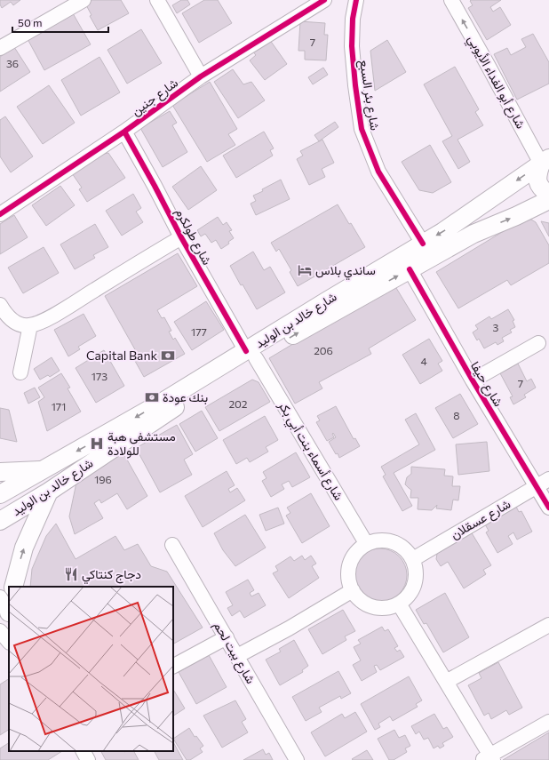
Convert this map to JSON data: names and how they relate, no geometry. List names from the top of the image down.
{
  "streets": {
    "main road": ["شارع خالد بن الوليد"],
    "street": [
      "شارع أبو الفداء الأيوبي",
      "شارع بئر السبع",
      "شارع جنين",
      "شارع طولكرم",
      "شارع حيفا",
      "شارع أسماء بنت أبي بكر",
      "شارع عسقلان",
      "شارع بيت لحم"
    ]
  },
  "crossings": [
    ["شارع أبو الفداء الأيوبي", "شارع خالد بن الوليد"],
    ["شارع بئر السبع", "شارع خالد بن الوليد"],
    ["شارع جنين", "شارع طولكرم"],
    ["شارع طولكرم", "شارع خالد بن الوليد"],
    ["شارع طولكرم", "شارع أسماء بنت أبي بكر"],
    ["شارع خالد بن الوليد", "شارع حيفا"],
    ["شارع خالد بن الوليد", "شارع أسماء بنت أبي بكر"],
    ["شارع حيفا", "شارع عسقلان"],
    ["شارع أسماء بنت أبي بكر", "شارع عسقلان"]
  ],
  "one_way": ["شارع أبو الفداء الأيوبي"],
  "places": {
    "hotel": ["ساندي بلاس"],
    "bank": ["Capital Bank", "بنك عودة"],
    "hospital": ["مستشفى هبة للولادة"],
    "restaurant": ["دجاج كنتاكي"]
  },
  "house_numbers": [
    "7",
    "36",
    "3",
    "177",
    "206",
    "4",
    "173",
    "7",
    "202",
    "171",
    "8",
    "196"
  ],
  "scale_bar": "50 m"
}
